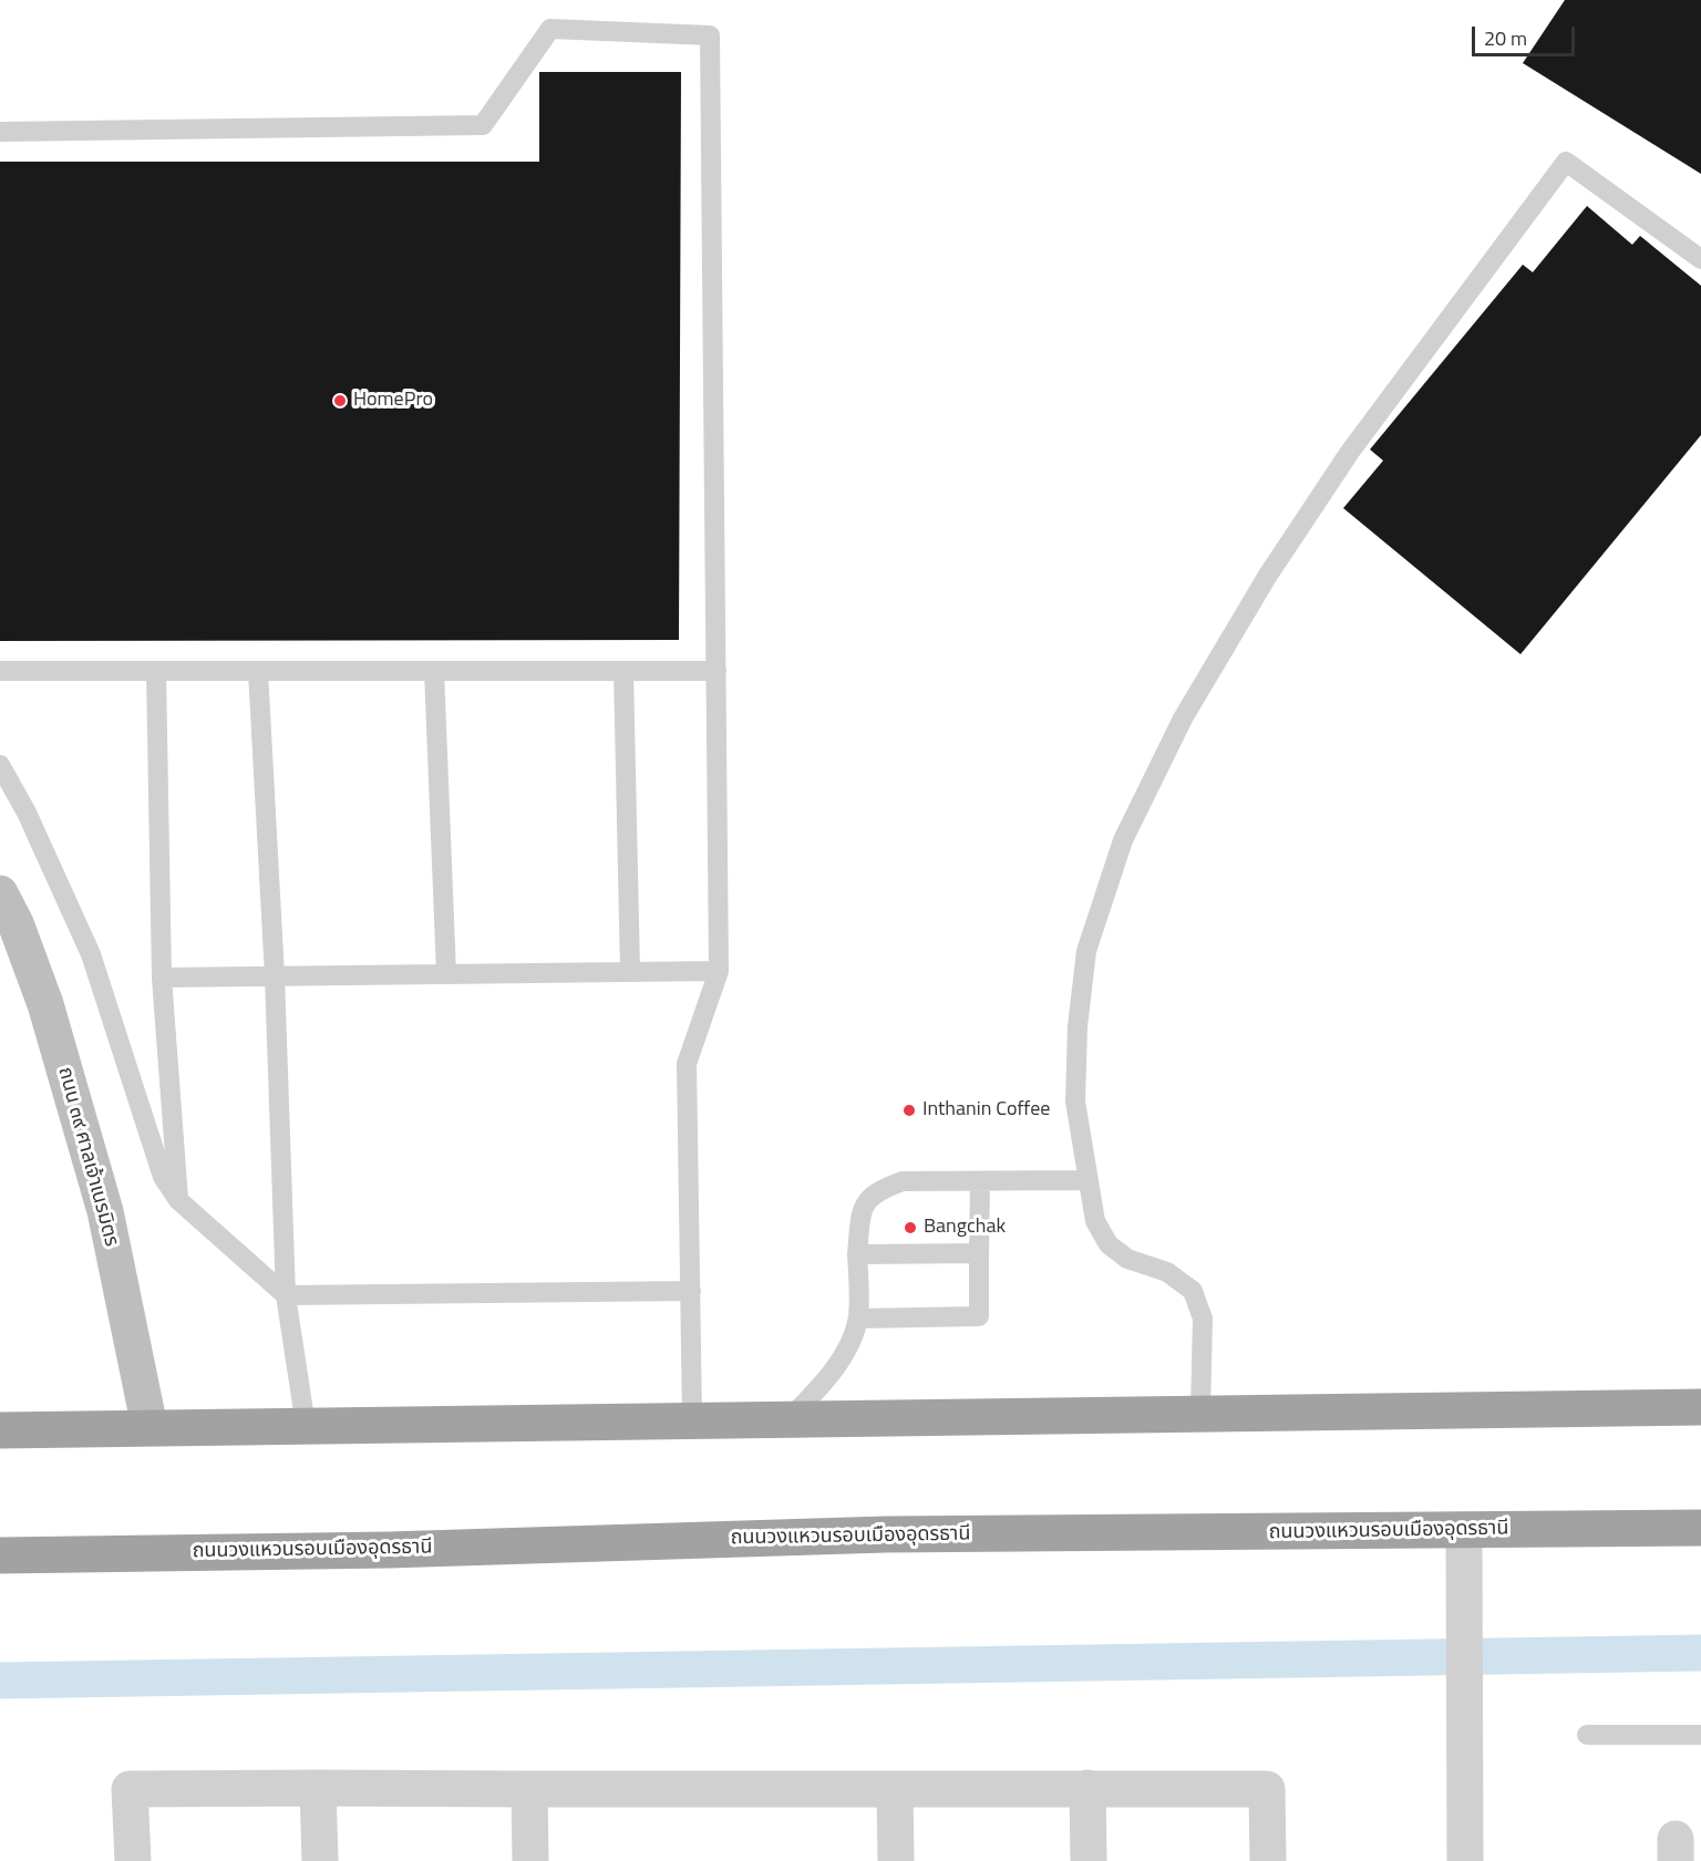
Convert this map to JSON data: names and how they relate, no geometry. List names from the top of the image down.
{
  "streets": {
    "highway": ["ถนนวงแหวนรอบเมืองอุดรธานี"],
    "main road": ["ถนน ๓๙ ศาลเจ้าเนรมิตร"]
  },
  "places": ["HomePro", "Inthanin Coffee", "Bangchak"],
  "scale_bar": "20 m"
}
